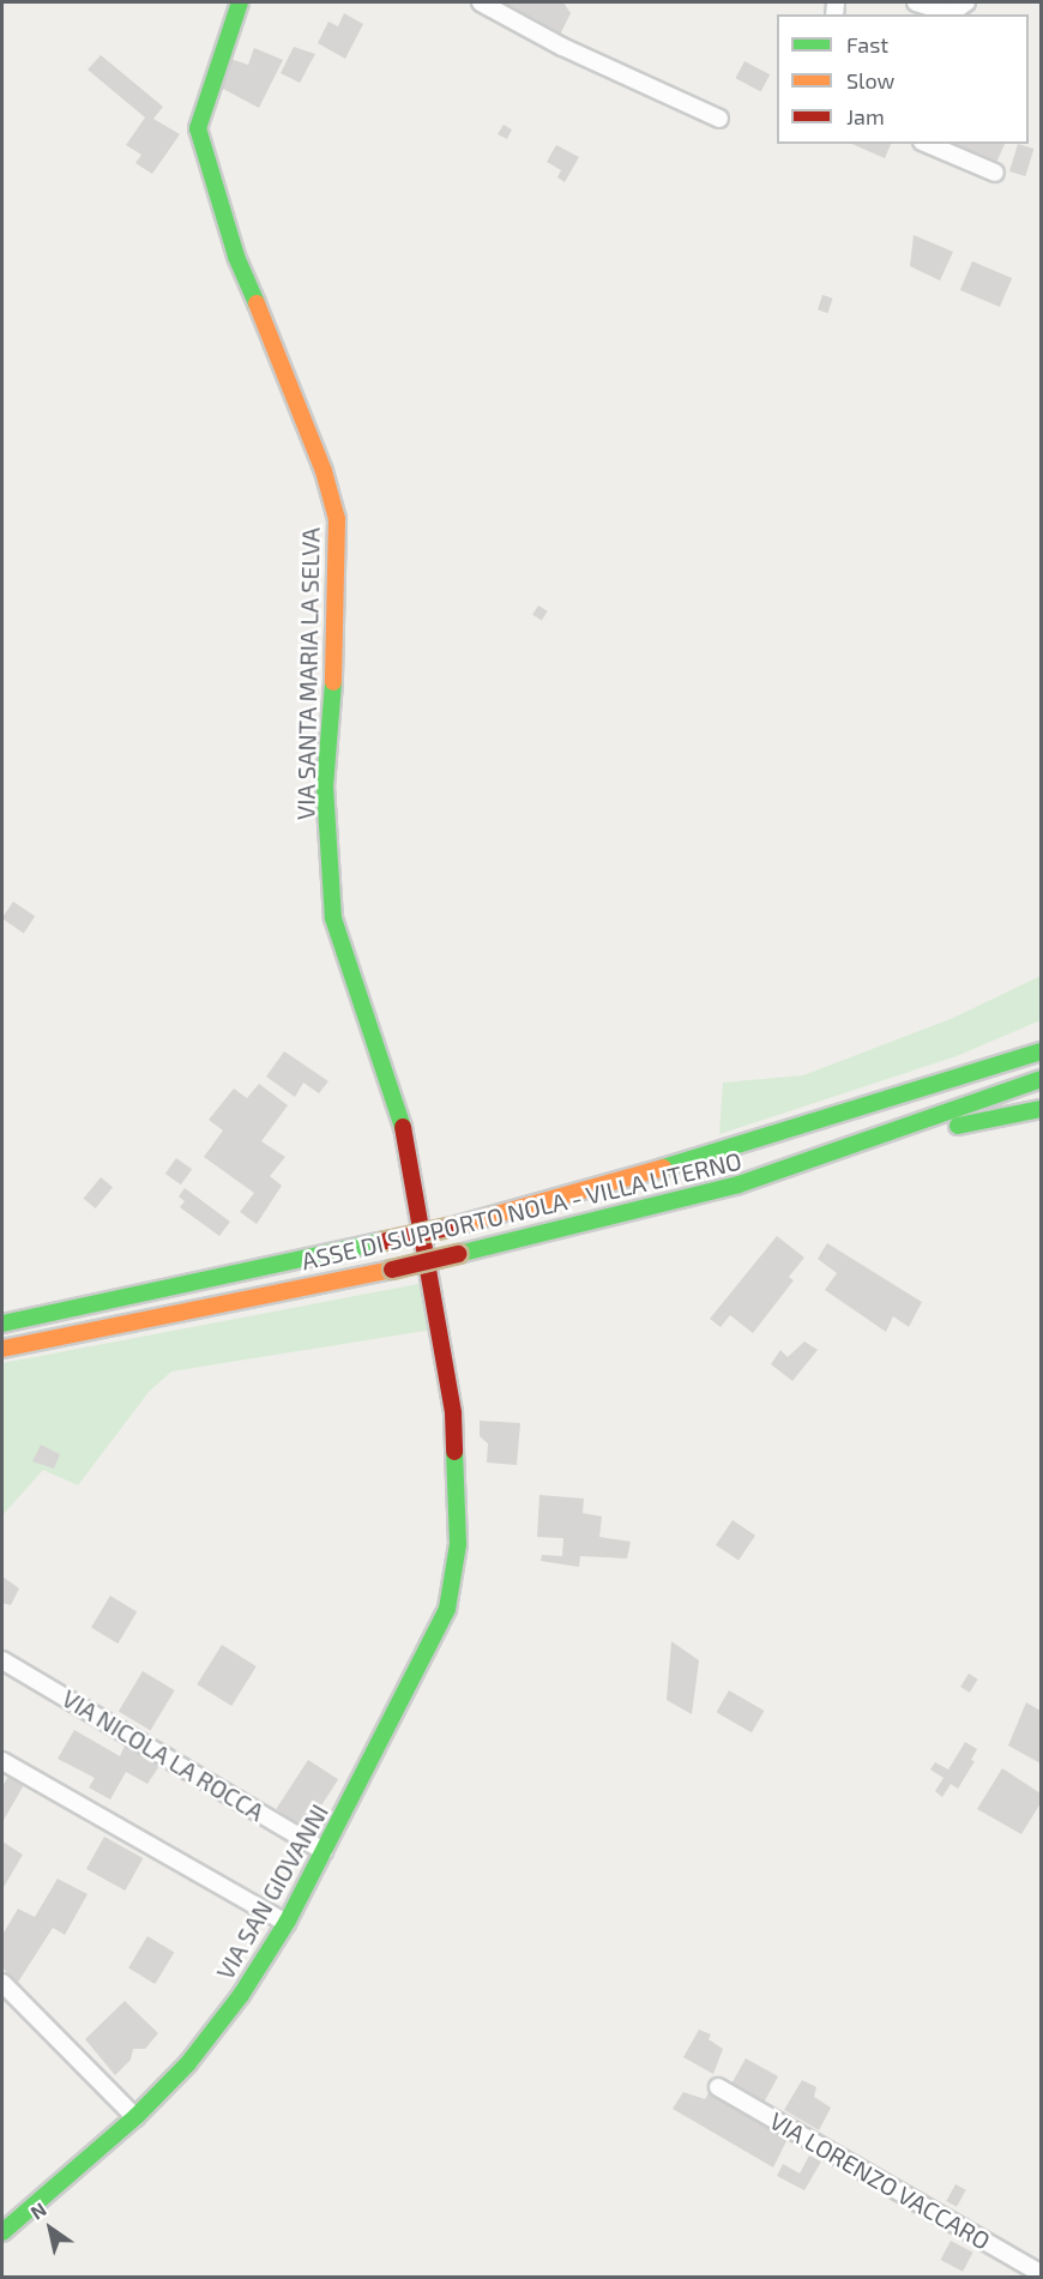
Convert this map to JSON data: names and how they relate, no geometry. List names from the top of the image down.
{
  "streets": {
    "main road": ["VIA SANTA MARIA LA SELVA", "ASSE DI SUPPORTO NOLA - VILLA LITERNO", "VIA SAN GIOVANNI"],
    "street": ["VIA NICOLA LA ROCCA", "VIA LORENZO VACCARO"]
  },
  "crossings": [
    ["VIA SANTA MARIA LA SELVA", "VIA SAN GIOVANNI"],
    ["VIA NICOLA LA ROCCA", "VIA SAN GIOVANNI"]
  ],
  "legend": ["Fast", "Slow", "Jam"],
  "north": "top left"
}
